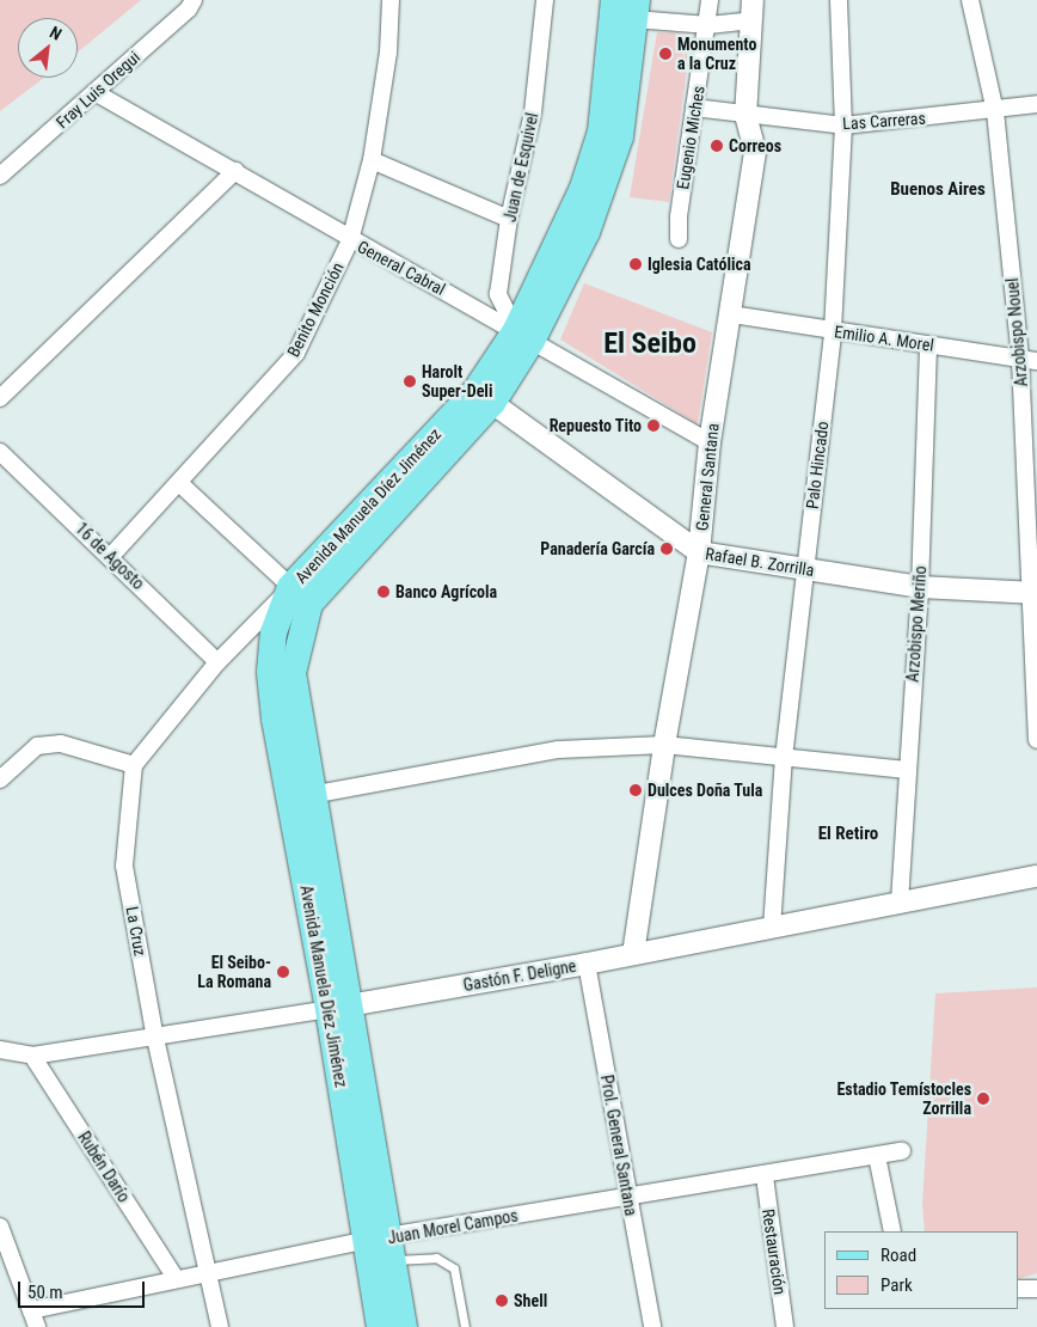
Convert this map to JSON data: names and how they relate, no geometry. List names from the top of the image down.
{
  "streets": {
    "main road": ["Avenida Manuela Díez Jiménez"],
    "street": [
      "Fray Luis Oregui",
      "Las Carreras",
      "Eugenio Miches",
      "Juan de Esquivel",
      "General Cabral",
      "Benito Monción",
      "Arzobispo Nouel",
      "Emilio A. Morel",
      "Palo Hincado",
      "General Santana",
      "16 de Agosto",
      "Rafael B. Zorrilla",
      "Arzobispo Meriño",
      "La Cruz",
      "Gastón F. Deligne",
      "Prol. General Santana",
      "Rubén Darío",
      "Juan Morel Campos",
      "Restauración"
    ]
  },
  "crossings": [
    ["Fray Luis Oregui", "General Cabral"],
    ["Las Carreras", "Eugenio Miches"],
    ["Las Carreras", "Arzobispo Nouel"],
    ["Las Carreras", "Palo Hincado"],
    ["Las Carreras", "General Santana"],
    ["Juan de Esquivel", "General Cabral"],
    ["Juan de Esquivel", "Avenida Manuela Díez Jiménez"],
    ["General Cabral", "Benito Monción"],
    ["General Cabral", "General Santana"],
    ["General Cabral", "Avenida Manuela Díez Jiménez"],
    ["Benito Monción", "16 de Agosto"],
    ["Arzobispo Nouel", "Emilio A. Morel"],
    ["Arzobispo Nouel", "Rafael B. Zorrilla"],
    ["Emilio A. Morel", "Palo Hincado"],
    ["Emilio A. Morel", "General Santana"],
    ["Emilio A. Morel", "Arzobispo Meriño"],
    ["Palo Hincado", "Rafael B. Zorrilla"],
    ["Palo Hincado", "Gastón F. Deligne"],
    ["General Santana", "Rafael B. Zorrilla"],
    ["General Santana", "Gastón F. Deligne"],
    ["Avenida Manuela Díez Jiménez", "Rafael B. Zorrilla"],
    ["Avenida Manuela Díez Jiménez", "Gastón F. Deligne"],
    ["Avenida Manuela Díez Jiménez", "Juan Morel Campos"],
    ["Rafael B. Zorrilla", "Arzobispo Meriño"],
    ["Arzobispo Meriño", "Gastón F. Deligne"],
    ["La Cruz", "Gastón F. Deligne"],
    ["La Cruz", "Juan Morel Campos"],
    ["Gastón F. Deligne", "Prol. General Santana"],
    ["Gastón F. Deligne", "Rubén Darío"],
    ["Prol. General Santana", "Juan Morel Campos"],
    ["Rubén Darío", "Juan Morel Campos"],
    ["Juan Morel Campos", "Restauración"]
  ],
  "districts": ["Buenos Aires", "El Seibo", "El Retiro"],
  "places": [
    "Monumento a la Cruz",
    "Correos",
    "Iglesia Católica",
    "Harolt Super-Deli",
    "Repuesto Tito",
    "Panadería García",
    "Banco Agrícola",
    "Dulces Doña Tula",
    "El Seibo- La Romana",
    "Estadio Temístocles Zorrilla",
    "Shell"
  ],
  "legend": ["Road", "Park"],
  "scale_bar": "50 m",
  "north": "top right"
}
